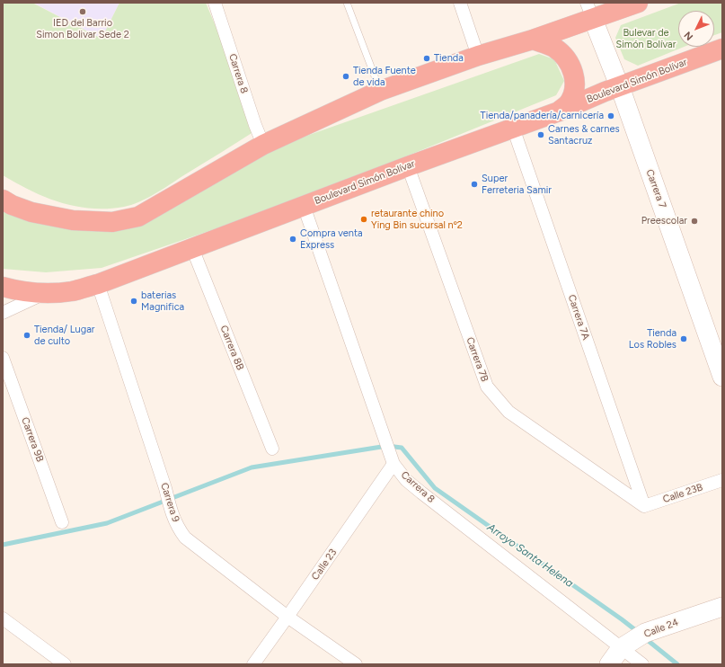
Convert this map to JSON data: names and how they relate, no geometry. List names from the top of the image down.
{
  "streets": {
    "highway": ["Boulevard Simón Bolívar"],
    "street": [
      "Carrera 8",
      "Carrera 7",
      "Carrera 7A",
      "Carrera 8B",
      "Carrera 7B",
      "Carrera 9B",
      "Calle 23B",
      "Carrera 9",
      "Calle 23",
      "Calle 24"
    ]
  },
  "crossings": [
    ["Carrera 8", "Boulevard Simón Bolívar"],
    ["Carrera 8", "Calle 23"],
    ["Carrera 8", "Calle 24"],
    ["Boulevard Simón Bolívar", "Carrera 7"],
    ["Boulevard Simón Bolívar", "Carrera 7A"],
    ["Boulevard Simón Bolívar", "Carrera 8B"],
    ["Boulevard Simón Bolívar", "Carrera 7B"],
    ["Boulevard Simón Bolívar", "Carrera 9"],
    ["Carrera 7A", "Carrera 7B"],
    ["Carrera 7A", "Calle 23B"],
    ["Carrera 7B", "Calle 23B"],
    ["Carrera 9", "Calle 23"]
  ],
  "water": ["Arroyo Santa Helena"],
  "parks": ["Bulevar de Simón Bolívar"],
  "places": [
    "IED del Barrio Simon Bolivar Sede 2",
    "Tienda",
    "Tienda Fuente de vida",
    "Tienda/panadería/carnicería",
    "Carnes & carnes Santacruz",
    "Super Ferreteria Samir",
    "retaurante chino Ying Bin sucursal nº2",
    "Preescolar",
    "Compra venta Express",
    "baterias Magnifica",
    "Tienda/ Lugar de culto",
    "Tienda Los Robles"
  ],
  "north": "bottom left"
}
